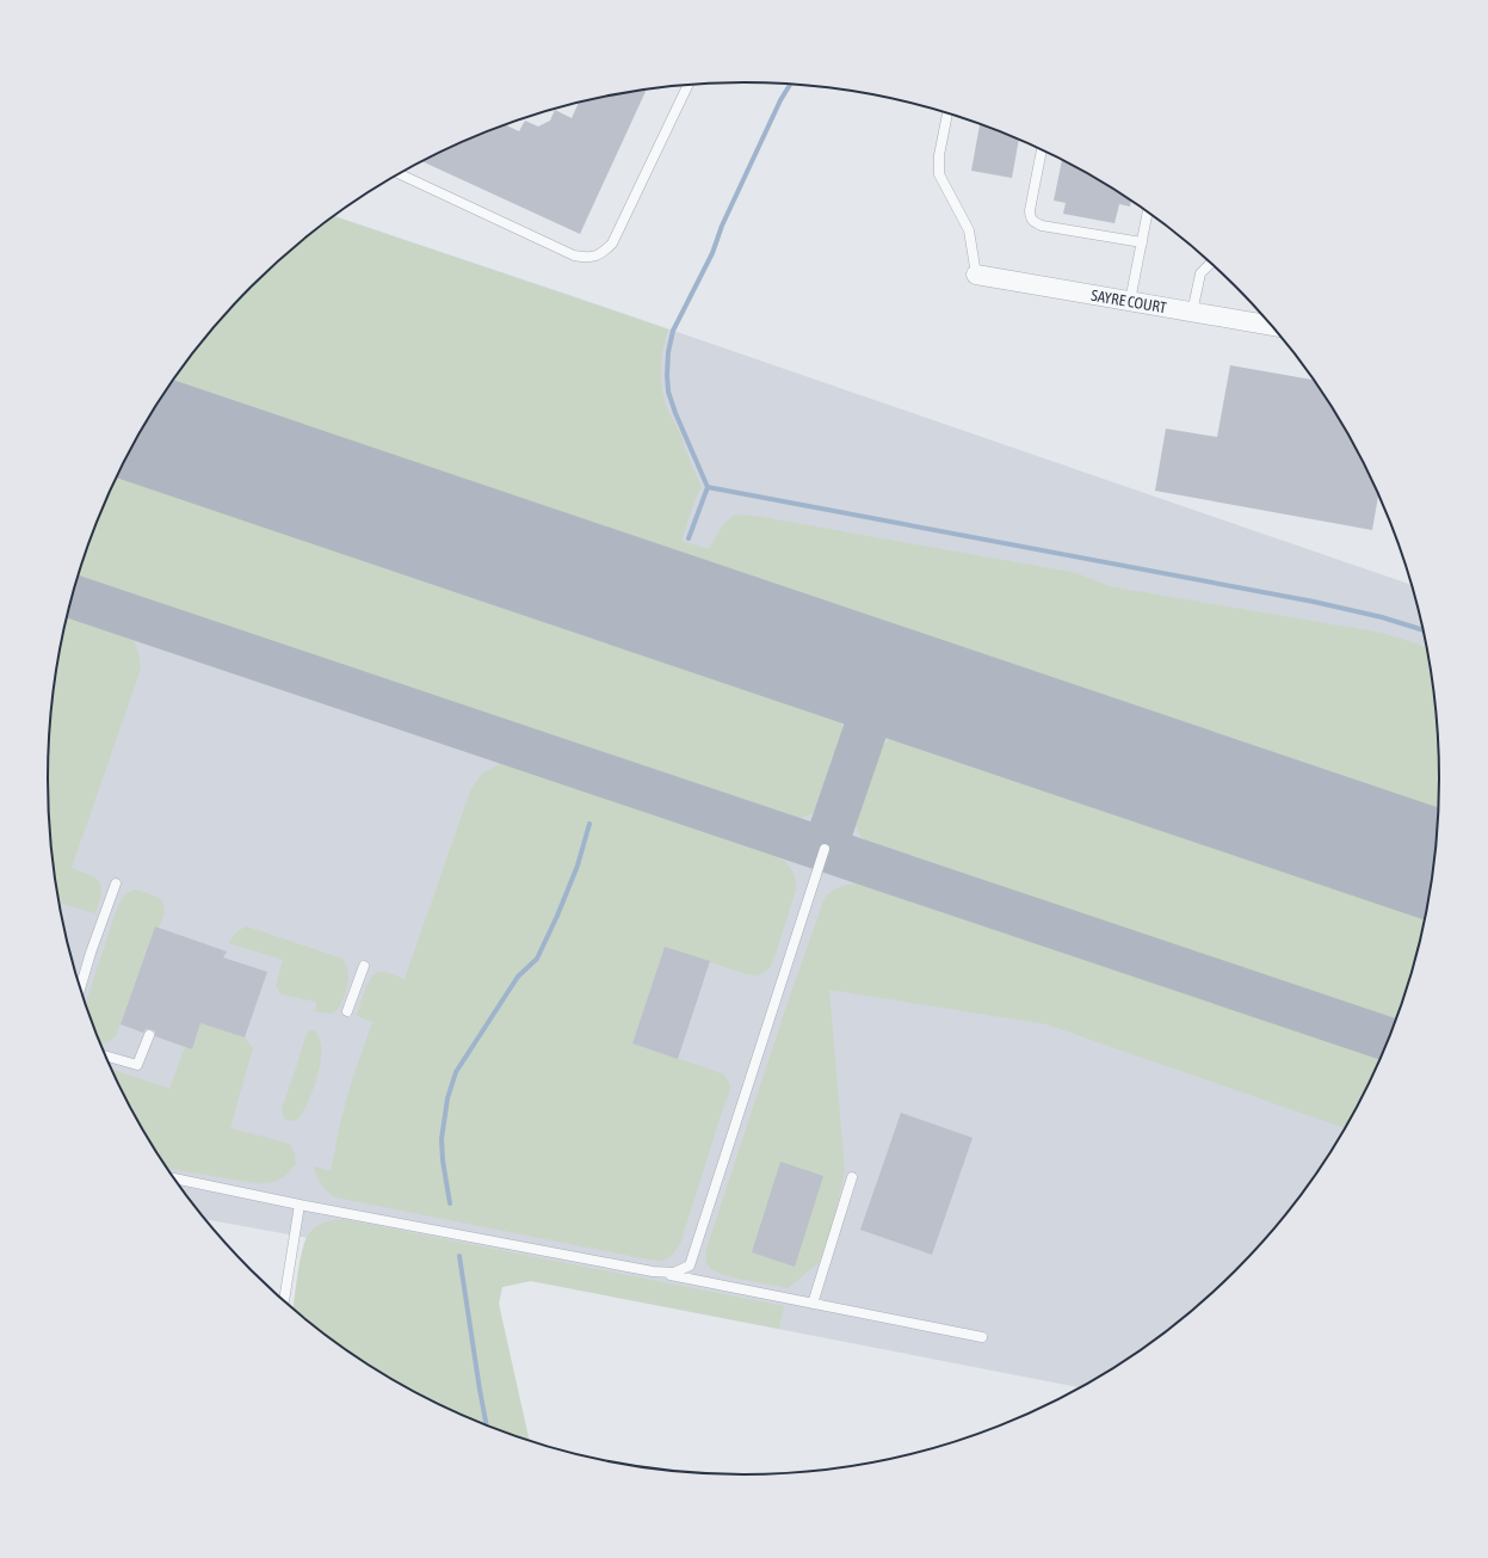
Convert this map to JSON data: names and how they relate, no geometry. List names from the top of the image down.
{
  "streets": {
    "street": ["SAYRE COURT"]
  }
}
